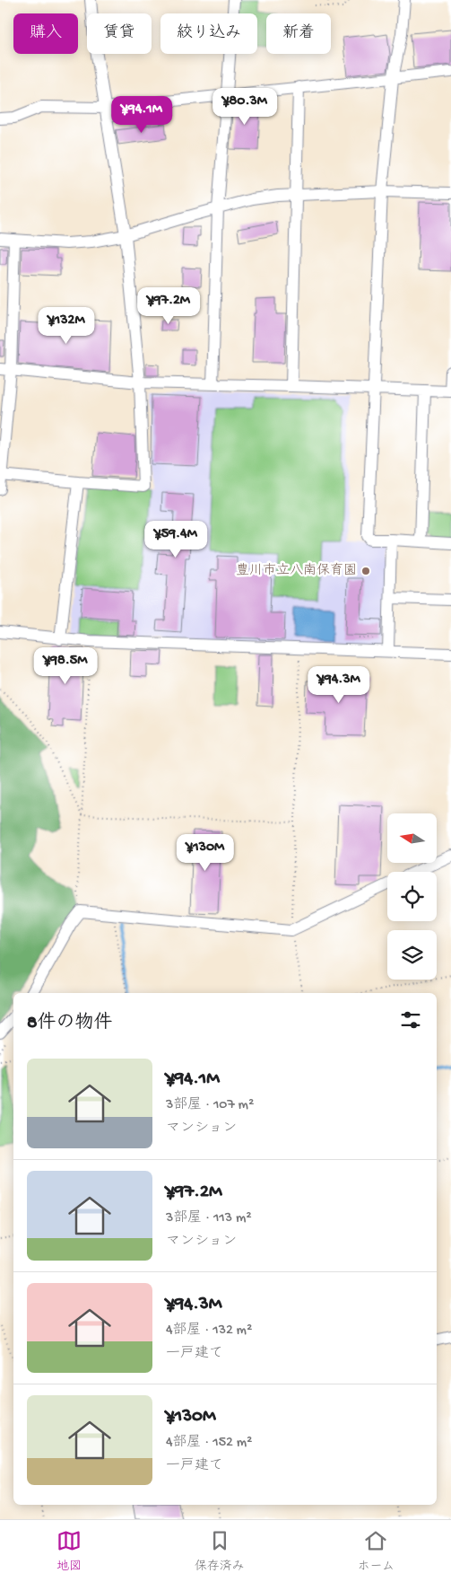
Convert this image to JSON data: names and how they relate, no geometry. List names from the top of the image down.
{
  "places": ["豊川市立八南保育園"],
  "north": "left",
  "page": {
    "chip": [
      "購入",
      "賃貸",
      "絞り込み",
      "新着"
    ],
    "price": [
      "¥80.3M",
      "¥94.1M",
      "¥97.2M",
      "¥132M",
      "¥59.4M",
      "¥98.5M",
      "¥94.3M",
      "¥130M"
    ],
    "heading": "8件の物件",
    "list": [
      {
        "name": "¥94.1M",
        "note": "3部屋 · 107 m² · マンション"
      },
      {
        "name": "¥97.2M",
        "note": "3部屋 · 113 m² · マンション"
      },
      {
        "name": "¥94.3M",
        "note": "4部屋 · 132 m² · 一戸建て"
      },
      {
        "name": "¥130M",
        "note": "4部屋 · 152 m² · 一戸建て"
      }
    ],
    "tabs": ["地図", "保存済み", "ホーム"]
  }
}
